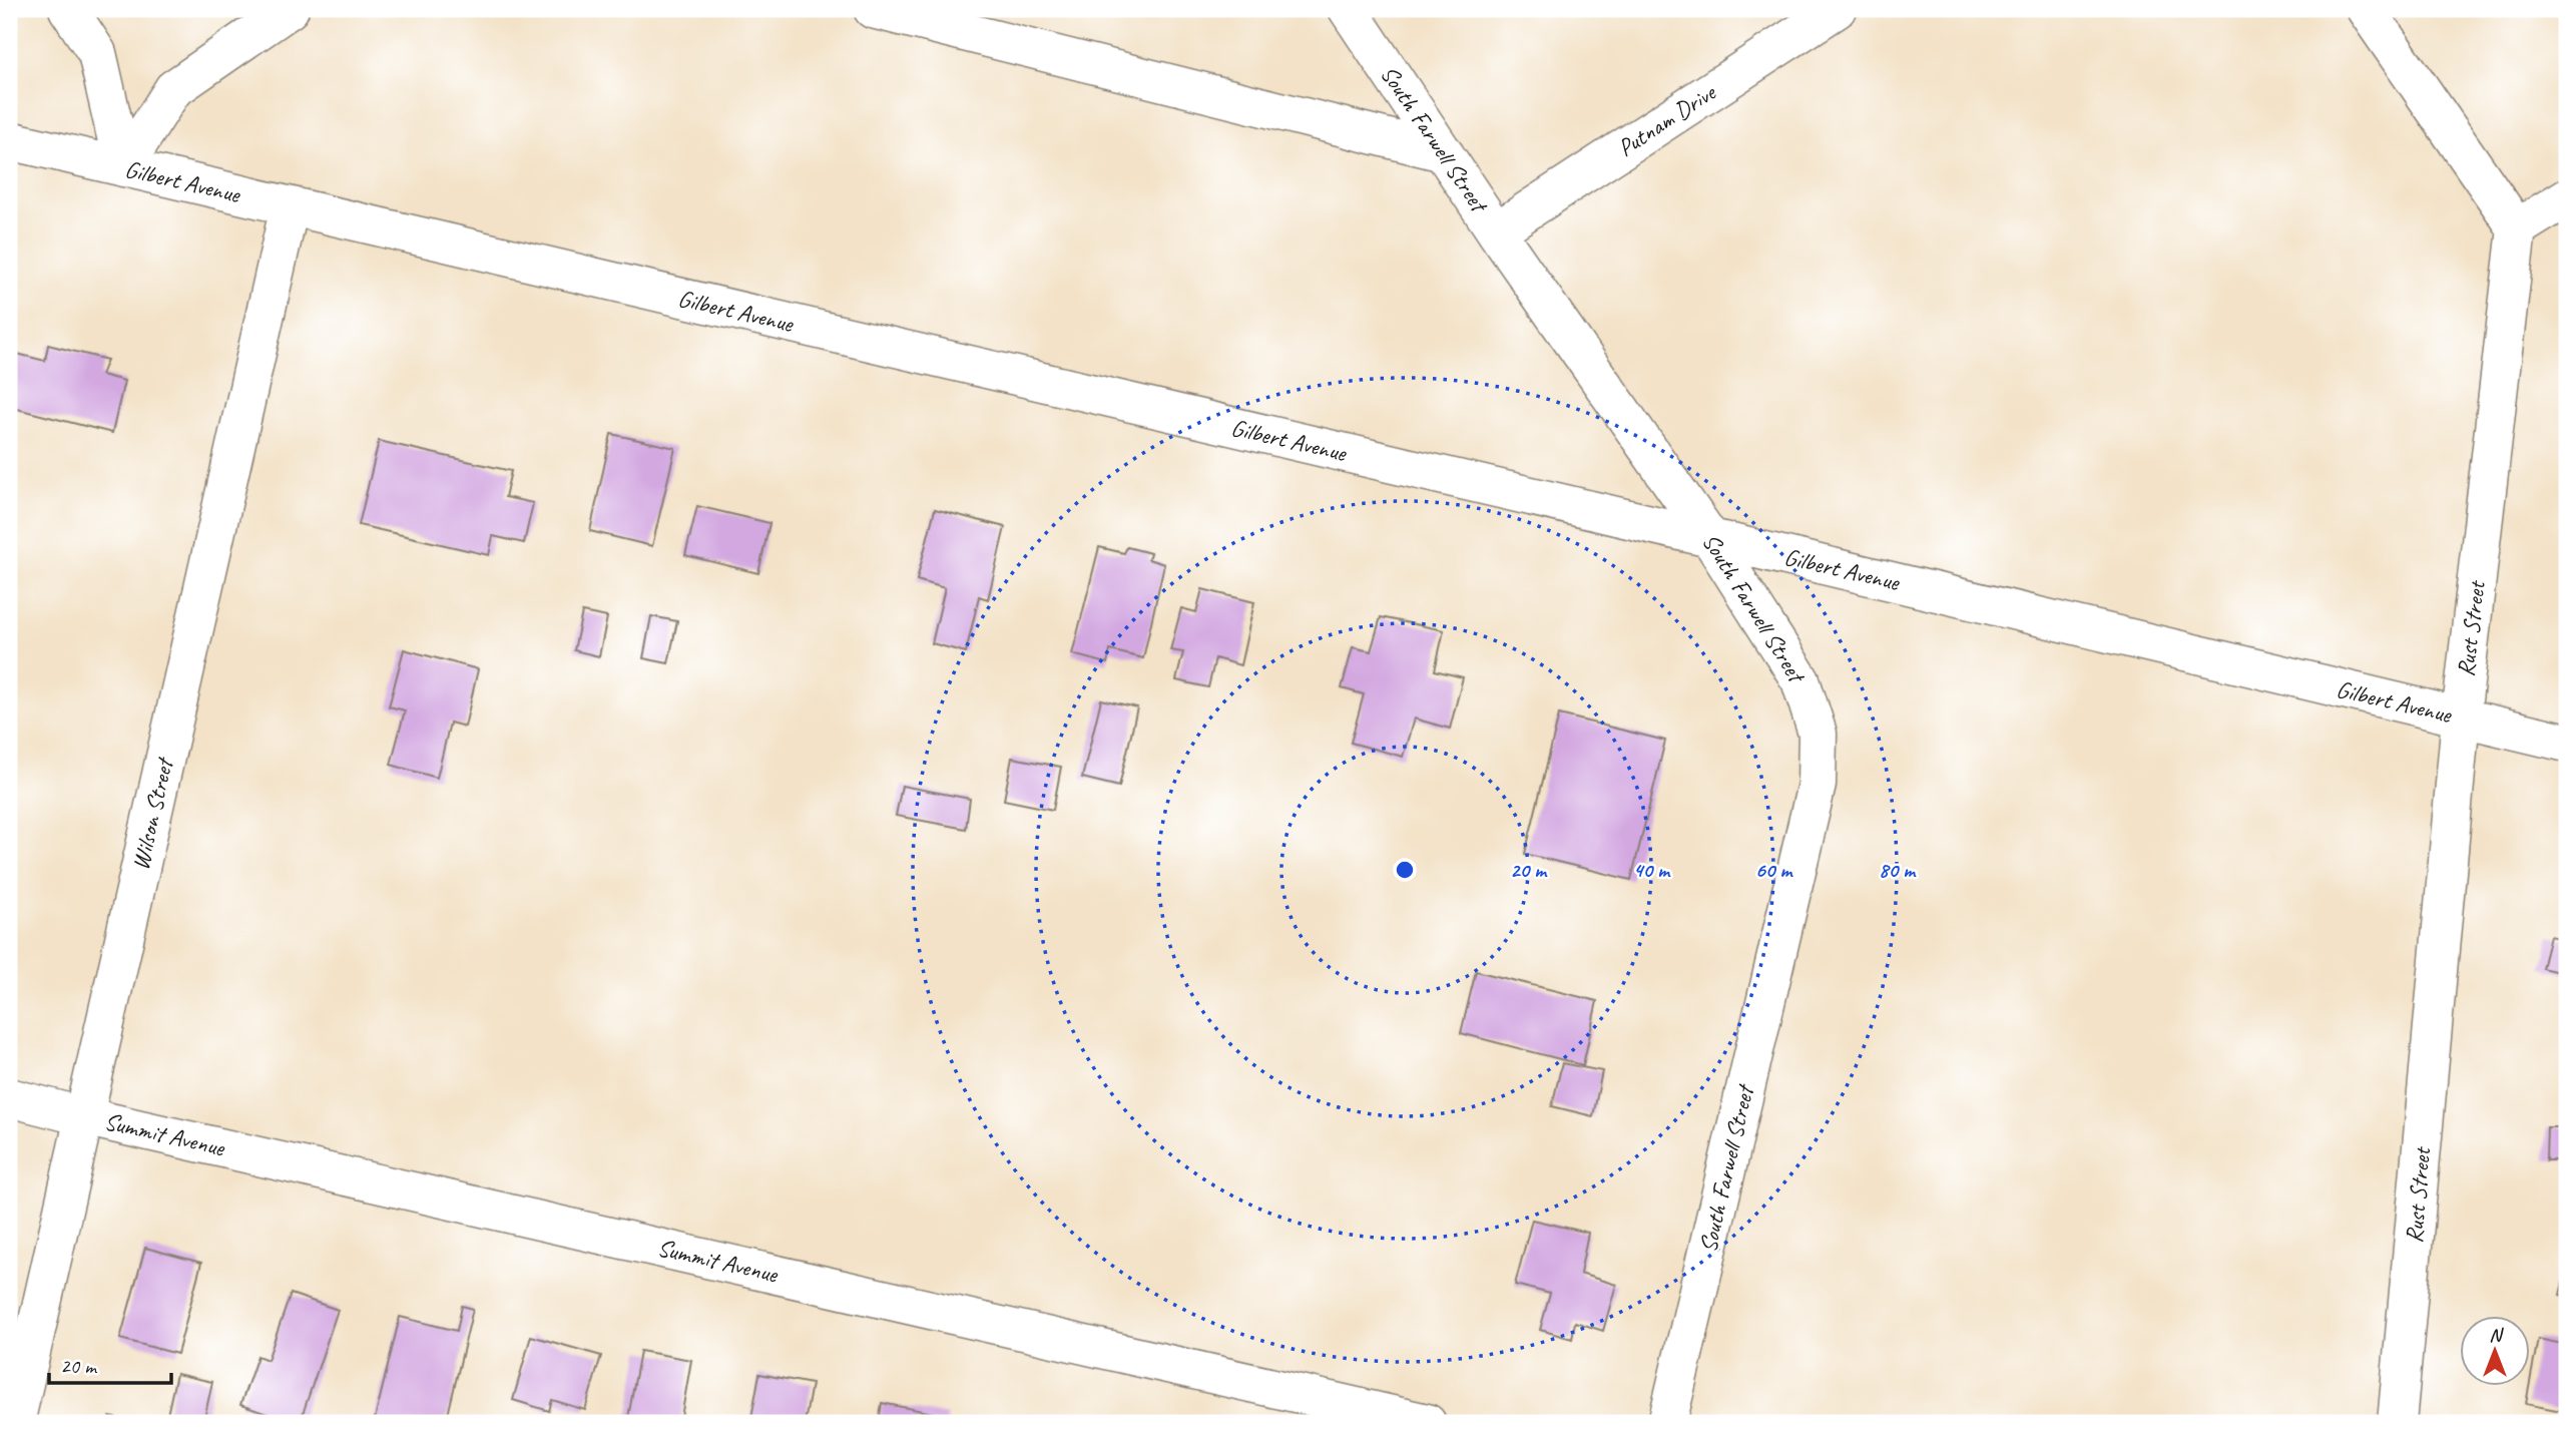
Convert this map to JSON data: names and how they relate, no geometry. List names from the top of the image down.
{
  "streets": {
    "street": [
      "Putnam Drive",
      "South Farwell Street",
      "Gilbert Avenue",
      "Rust Street",
      "Wilson Street",
      "Summit Avenue"
    ]
  },
  "crossings": [
    ["Putnam Drive", "South Farwell Street"],
    ["South Farwell Street", "Gilbert Avenue"],
    ["Gilbert Avenue", "Rust Street"],
    ["Gilbert Avenue", "Wilson Street"],
    ["Wilson Street", "Summit Avenue"]
  ],
  "scale_bar": "20 m",
  "north": "top",
  "rings": [
    "20 m",
    "40 m",
    "60 m",
    "80 m"
  ]
}
